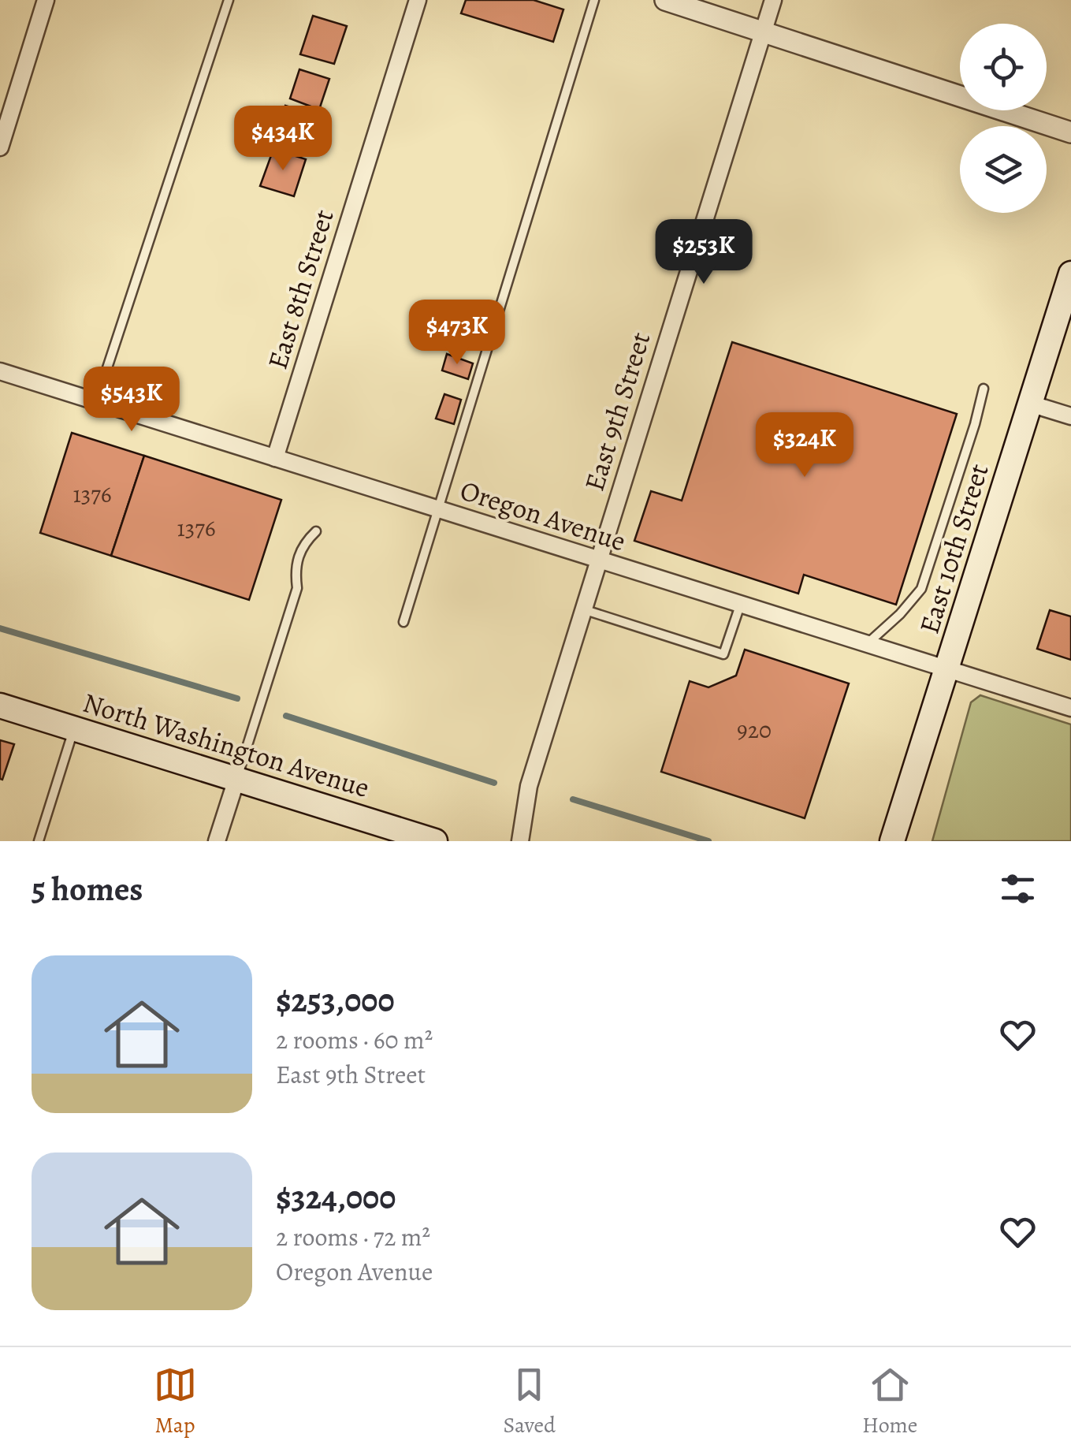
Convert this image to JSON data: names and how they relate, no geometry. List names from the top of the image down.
{
  "streets": {
    "main road": ["East 10th Street", "North Washington Avenue"],
    "street": ["East 8th Street", "East 9th Street", "Oregon Avenue"]
  },
  "crossings": [
    ["East 8th Street", "Oregon Avenue"],
    ["East 9th Street", "Oregon Avenue"],
    ["Oregon Avenue", "East 10th Street"]
  ],
  "house_numbers": ["1376", "1376", "920"],
  "page": {
    "price": [
      "$434K",
      "$253K",
      "$473K",
      "$543K",
      "$324K"
    ],
    "heading": "5 homes",
    "list": [
      {
        "name": "$253,000",
        "note": "2 rooms · 60 m² · East 9th Street"
      },
      {
        "name": "$324,000",
        "note": "2 rooms · 72 m² · Oregon Avenue"
      }
    ],
    "tabs": ["Map", "Saved", "Home"]
  }
}
